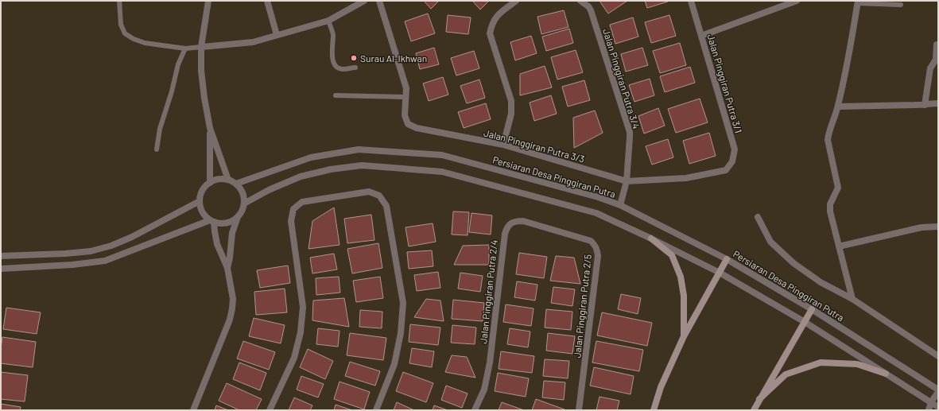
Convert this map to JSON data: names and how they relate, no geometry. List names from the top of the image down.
{
  "streets": {
    "street": [
      "Jalan Pinggiran Putra 3/4",
      "Jalan Pinggiran Putra 3/1",
      "Jalan Pinggiran Putra 3/3",
      "Persiaran Desa Pinggiran Putra",
      "Jalan Pinggiran Putra 2/4",
      "Jalan Pinggiran Putra 2/5"
    ]
  },
  "crossings": [
    ["Jalan Pinggiran Putra 3/4", "Jalan Pinggiran Putra 3/3"],
    ["Jalan Pinggiran Putra 3/4", "Persiaran Desa Pinggiran Putra"],
    ["Jalan Pinggiran Putra 3/1", "Jalan Pinggiran Putra 3/3"],
    ["Jalan Pinggiran Putra 2/4", "Jalan Pinggiran Putra 2/5"]
  ],
  "places": ["Surau Al-Ikhwan"]
}
